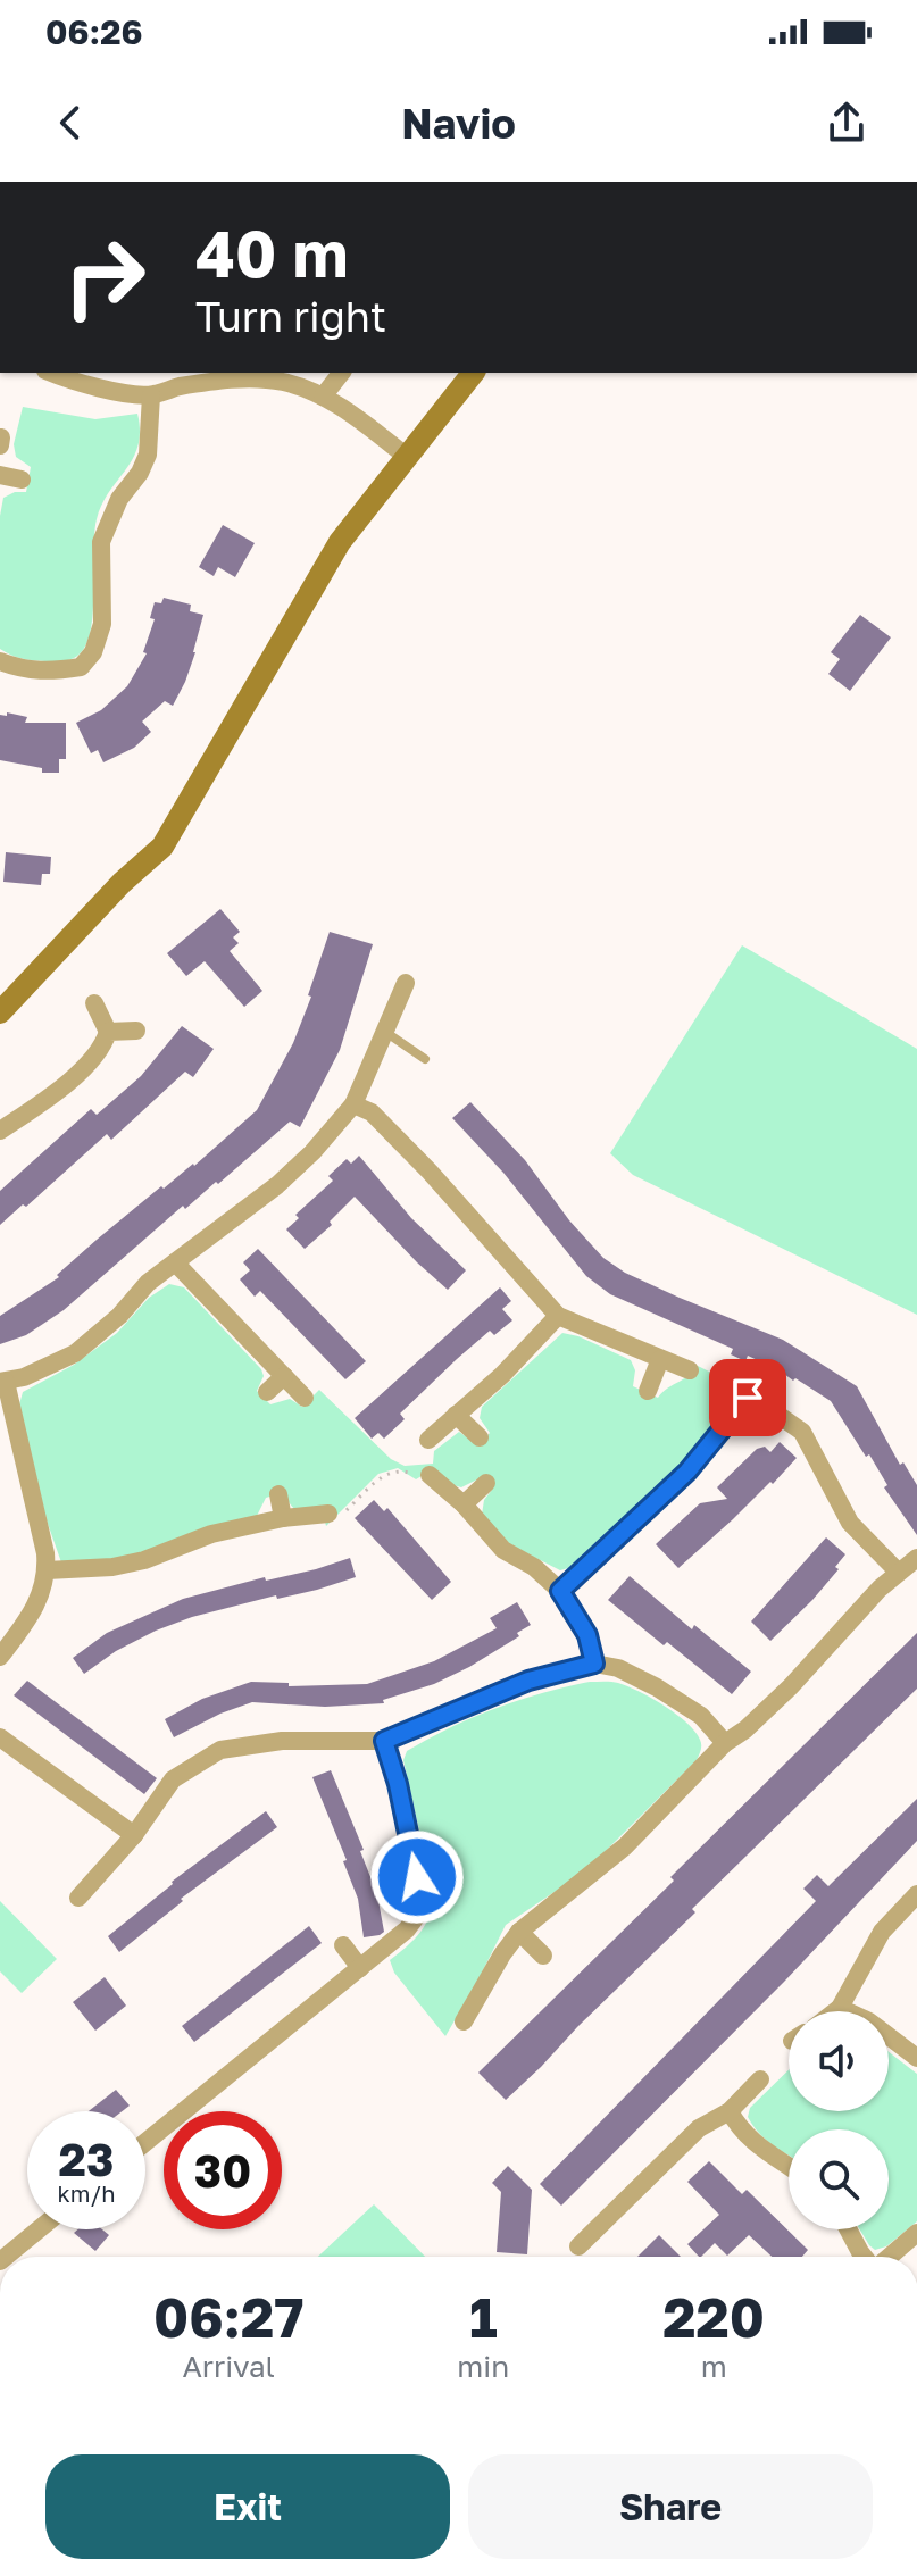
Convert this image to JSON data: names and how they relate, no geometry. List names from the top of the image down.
{
  "page": {
    "status": "06:26",
    "header": "Navio",
    "turn": ["40 m", "Turn right"],
    "speed": "23 km/h",
    "limit": "30",
    "eta": [
      "06:27",
      "Arrival",
      "1",
      "min",
      "220",
      "m"
    ],
    "buttons": ["Exit", "Share"]
  }
}
